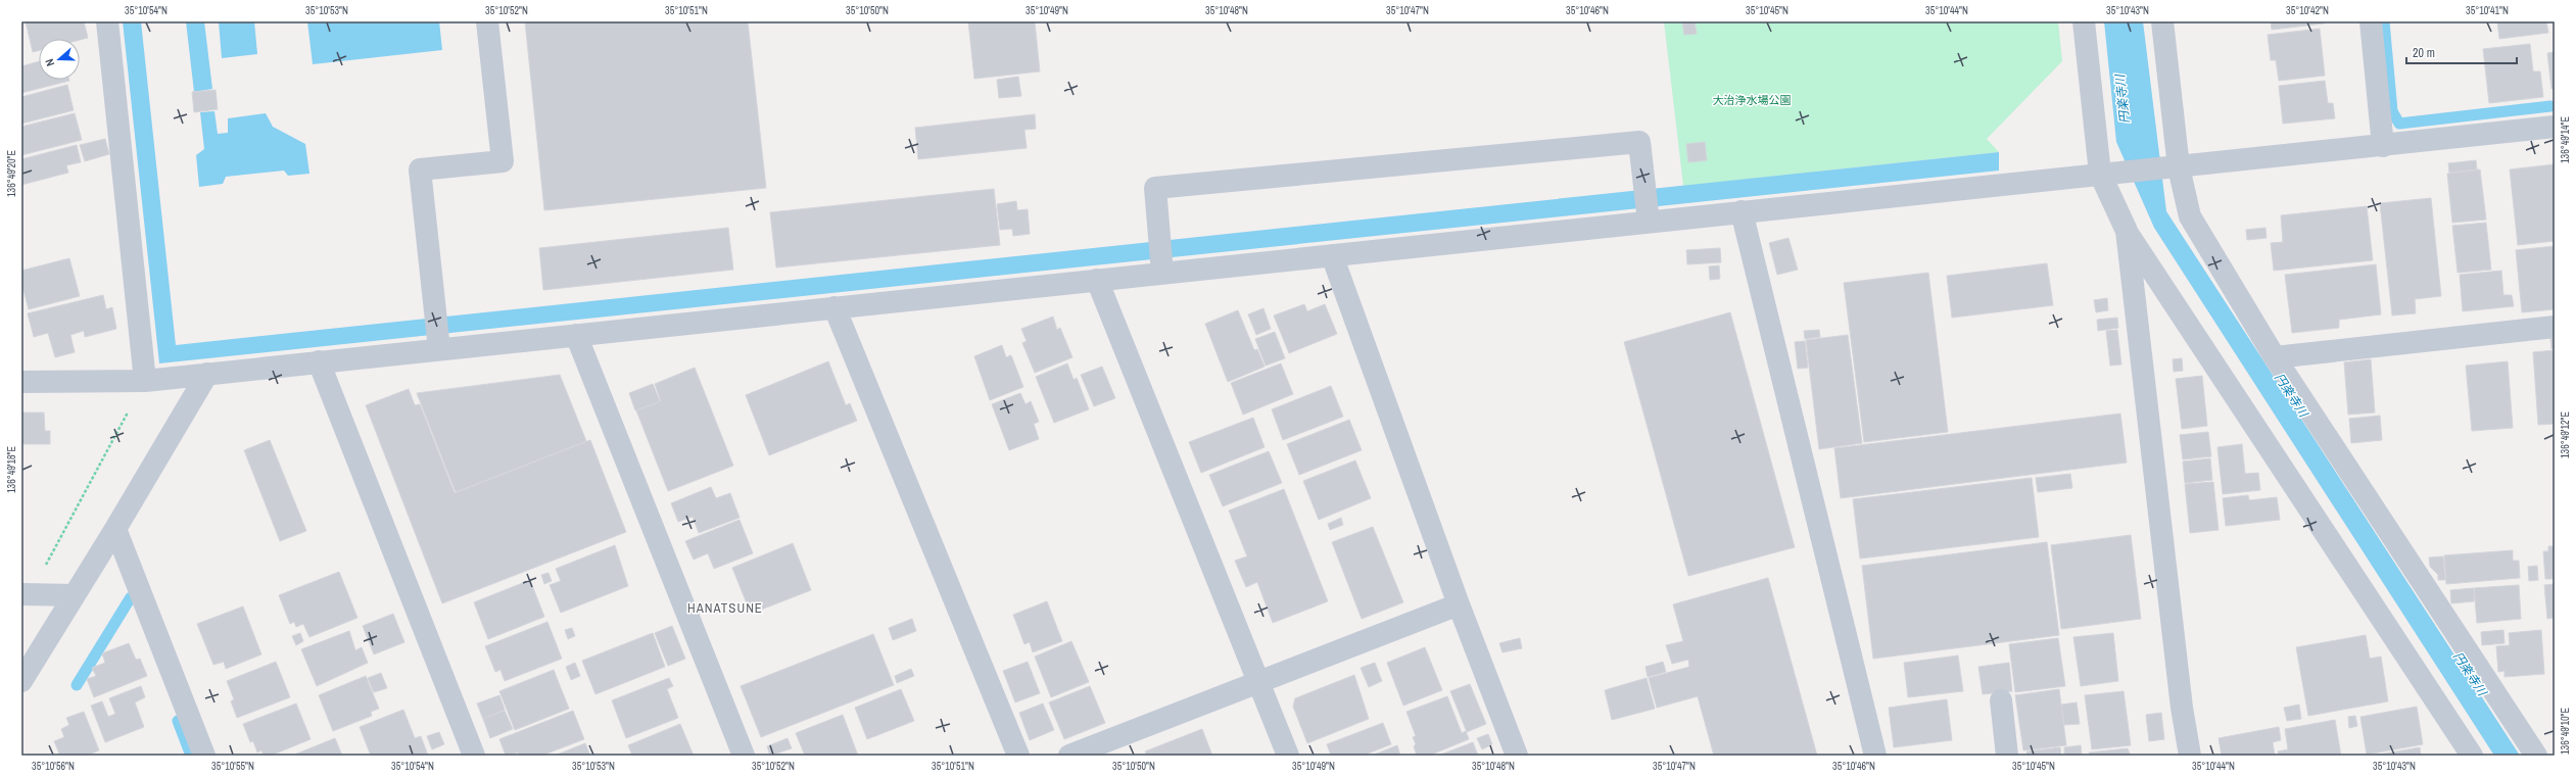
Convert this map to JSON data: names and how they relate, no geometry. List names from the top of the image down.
{
  "districts": ["HANATSUNE"],
  "water": ["円楽寺川"],
  "parks": ["大治浄水場公園"],
  "scale_bar": "20 m",
  "north": "left",
  "coordinates": [
    "35°10'54\"N",
    "35°10'53\"N",
    "35°10'52\"N",
    "35°10'51\"N",
    "35°10'50\"N",
    "35°10'49\"N",
    "35°10'48\"N",
    "35°10'47\"N",
    "35°10'46\"N",
    "35°10'45\"N",
    "35°10'44\"N",
    "35°10'43\"N",
    "35°10'42\"N",
    "35°10'41\"N",
    "136°49'14\"E",
    "136°49'20\"E",
    "136°49'12\"E",
    "136°49'18\"E",
    "136°49'10\"E",
    "35°10'56\"N",
    "35°10'55\"N"
  ]
}
